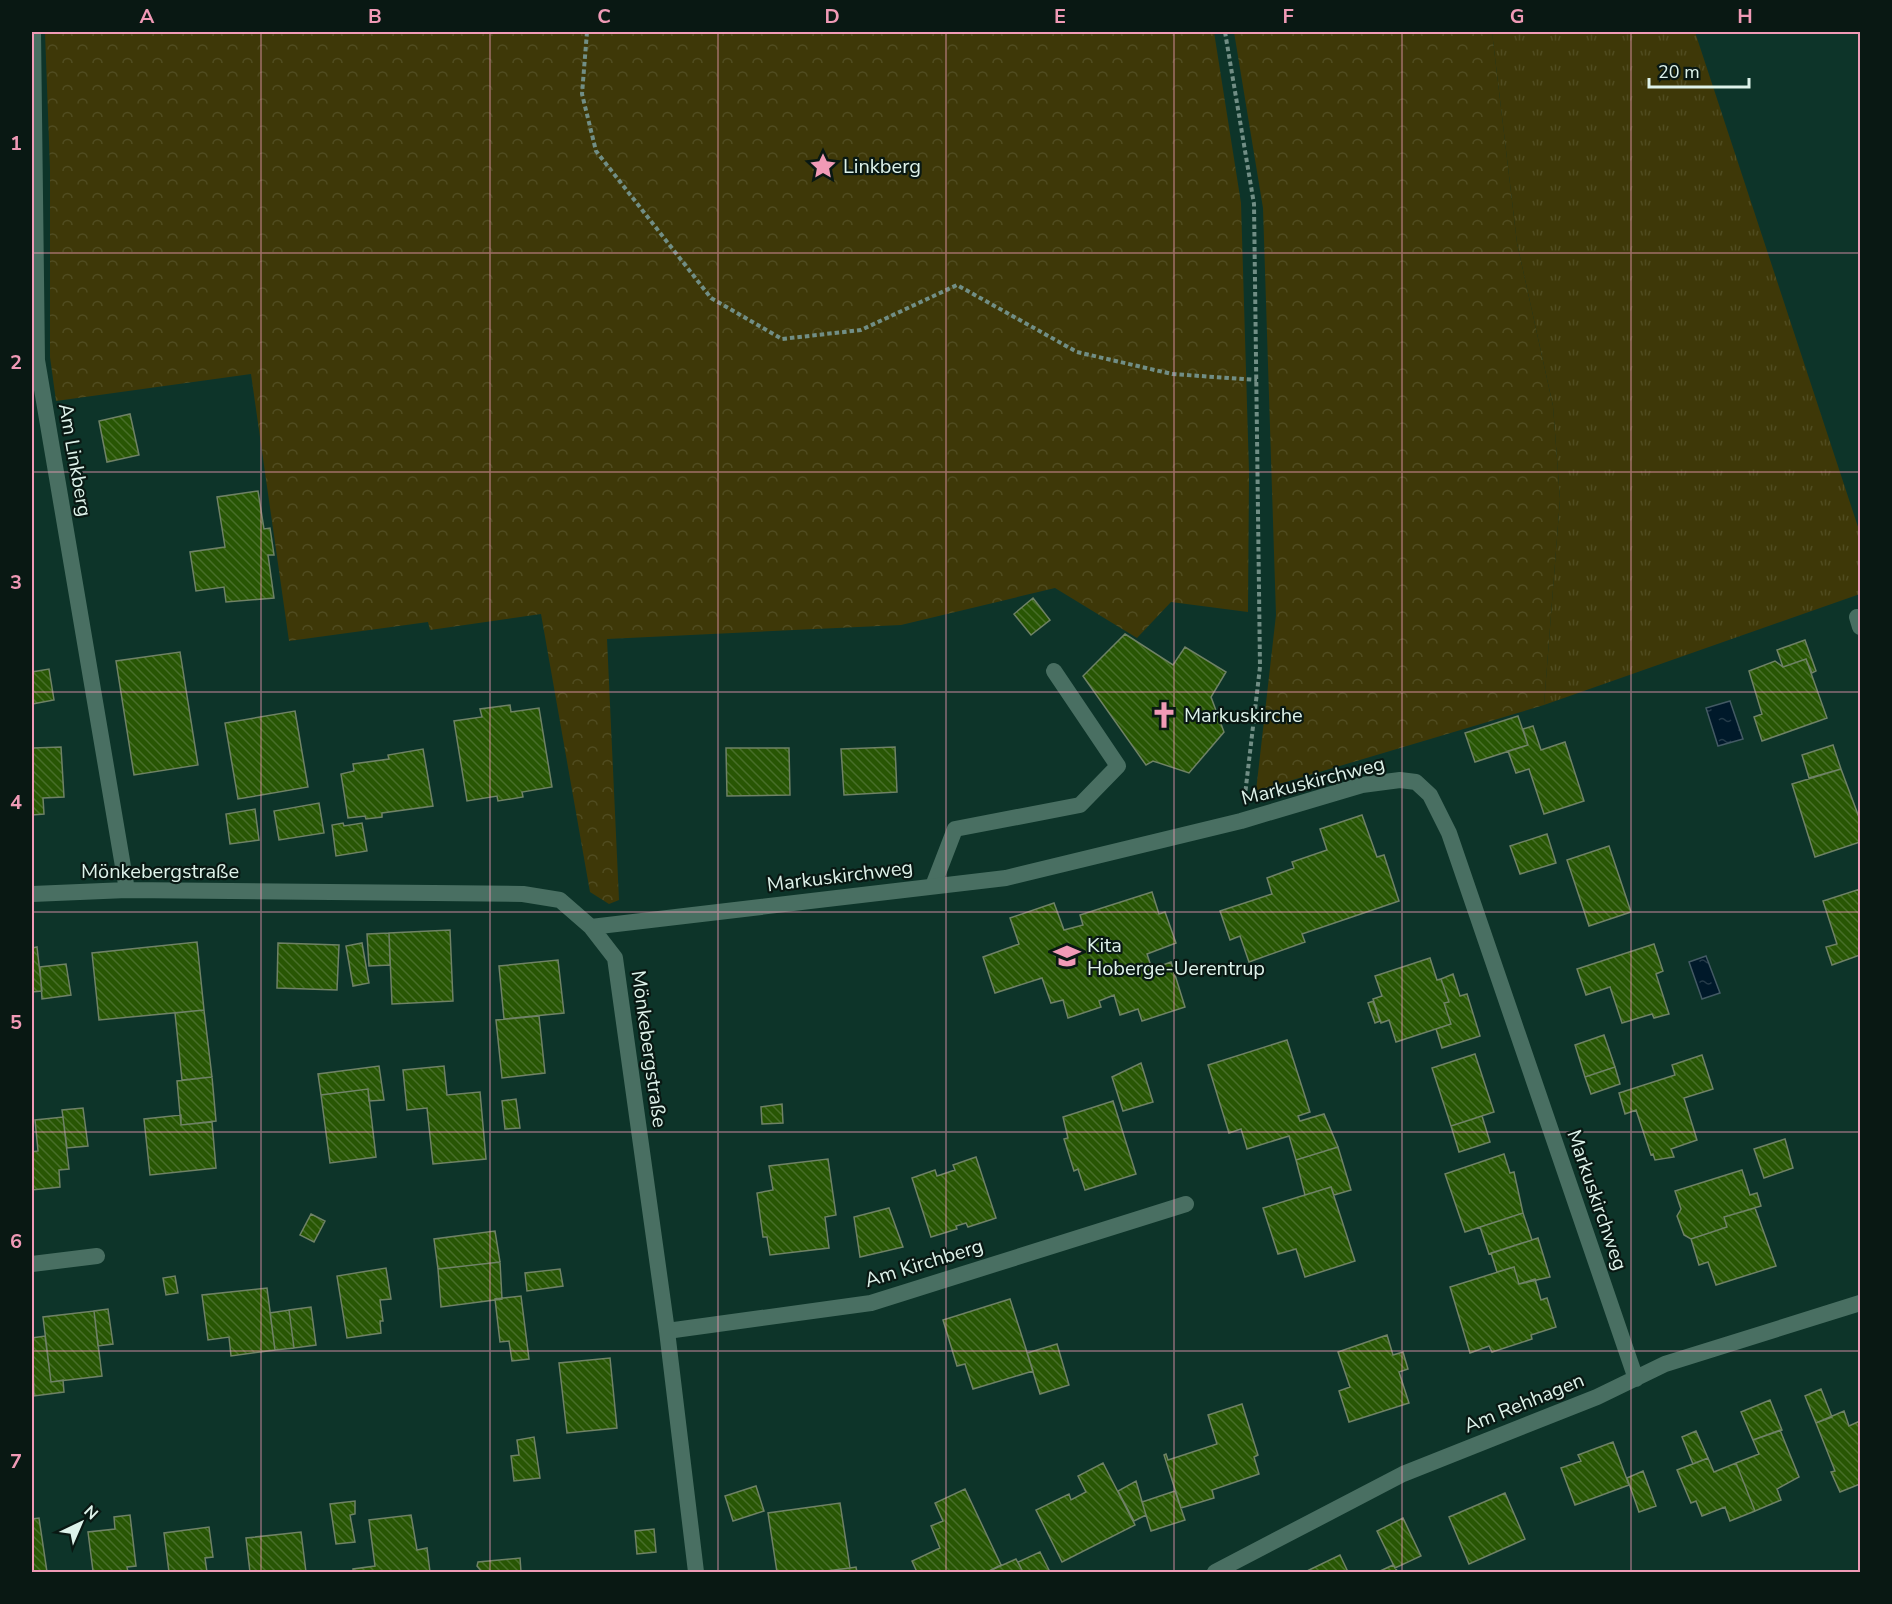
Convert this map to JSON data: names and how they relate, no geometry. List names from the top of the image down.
{
  "streets": {
    "street": [
      "Am Linkberg",
      "Markuskirchweg",
      "Mönkebergstraße",
      "Am Kirchberg",
      "Am Rehhagen"
    ]
  },
  "crossings": [
    ["Am Linkberg", "Mönkebergstraße"],
    ["Markuskirchweg", "Mönkebergstraße"],
    ["Markuskirchweg", "Am Rehhagen"],
    ["Mönkebergstraße", "Am Kirchberg"]
  ],
  "places": {
    "place": ["Linkberg"],
    "church": ["Markuskirche"],
    "school or university": ["Kita Hoberge-Uerentrup"]
  },
  "scale_bar": "20 m",
  "north": "top right",
  "grid": {
    "columns": [
      "A",
      "B",
      "C",
      "D",
      "E",
      "F",
      "G",
      "H"
    ],
    "rows": [
      "1",
      "2",
      "3",
      "4",
      "5",
      "6",
      "7"
    ]
  }
}
